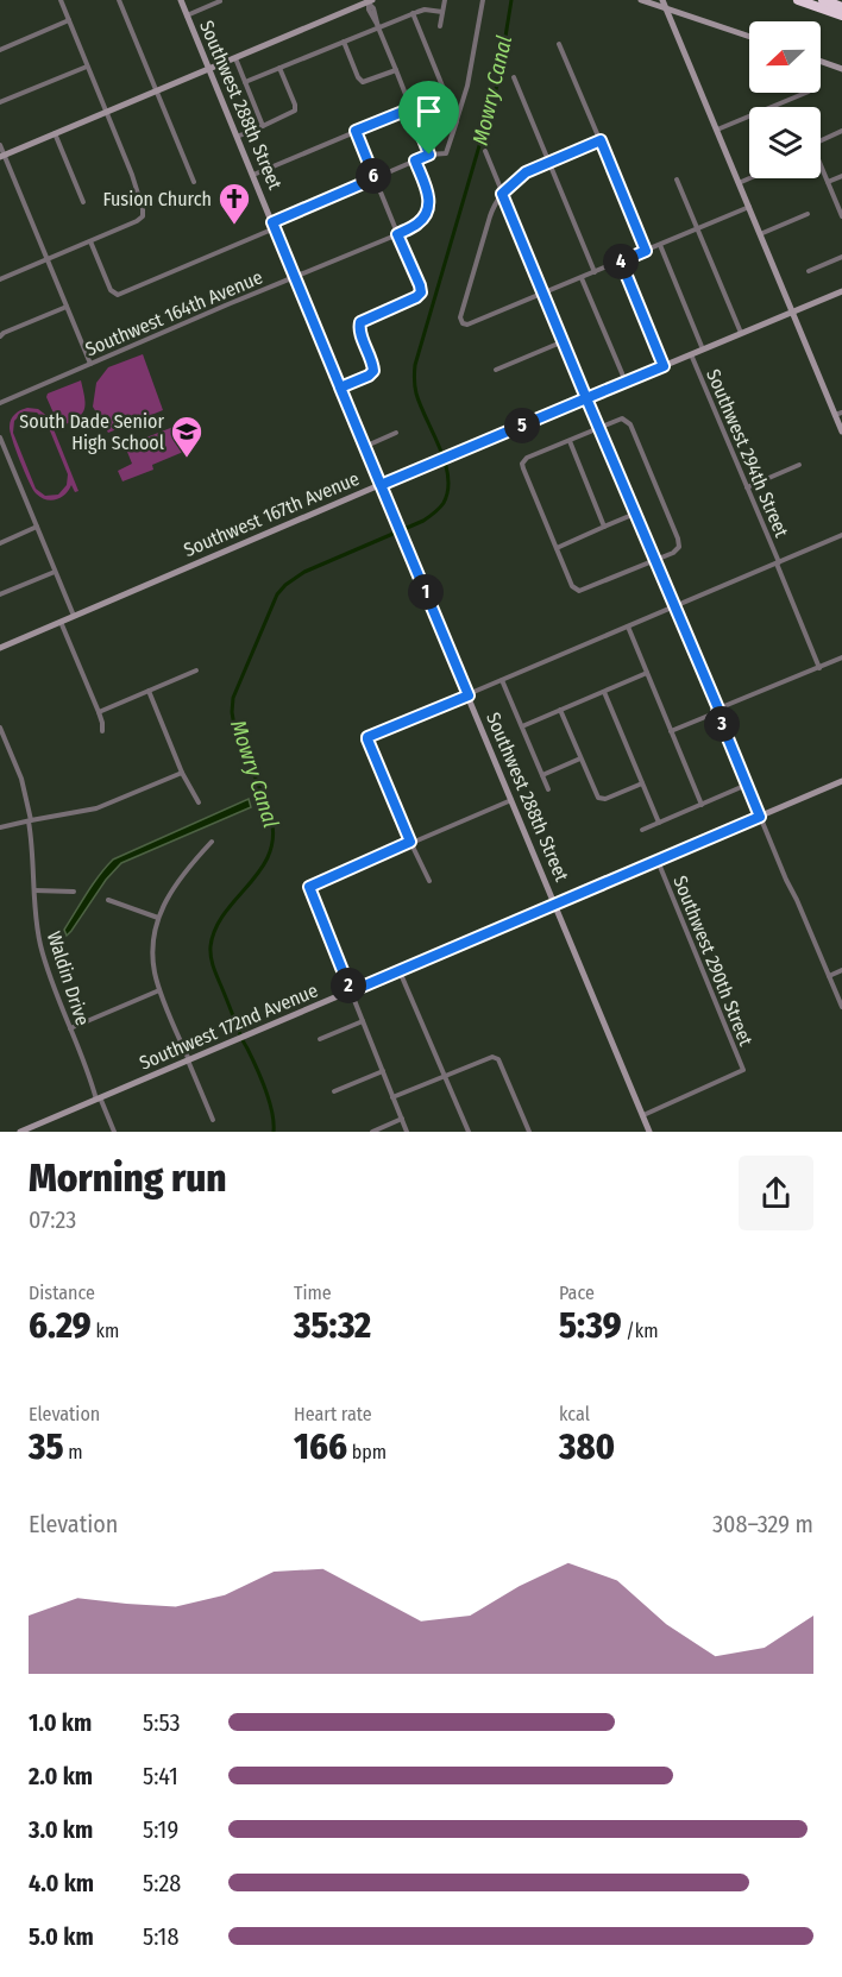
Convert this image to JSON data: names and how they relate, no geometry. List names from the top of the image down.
{
  "streets": {
    "street": [
      "Southwest 288th Street",
      "Southwest 164th Avenue",
      "Southwest 294th Street",
      "Southwest 167th Avenue",
      "Southwest 290th Street",
      "Waldin Drive",
      "Southwest 172nd Avenue"
    ]
  },
  "crossings": [
    ["Southwest 288th Street", "Southwest 164th Avenue"],
    ["Southwest 288th Street", "Southwest 167th Avenue"],
    ["Southwest 288th Street", "Southwest 290th Street"],
    ["Southwest 288th Street", "Southwest 172nd Avenue"],
    ["Southwest 294th Street", "Southwest 167th Avenue"],
    ["Southwest 290th Street", "Southwest 172nd Avenue"],
    ["Waldin Drive", "Southwest 172nd Avenue"]
  ],
  "water": ["Mowry Canal"],
  "places": {
    "church": ["Fusion Church"],
    "school or university": ["South Dade Senior High School"]
  },
  "north": "left",
  "page": {
    "pins": [
      "6",
      "4",
      "5",
      "1",
      "3",
      "2"
    ],
    "heading": ["Morning run", "07:23"],
    "stats": [
      ["Distance", "6.29 km"],
      ["Time", "35:32"],
      ["Pace", "5:39 /km"],
      ["Elevation", "35 m"],
      ["Heart rate", "166 bpm"],
      ["kcal", "380"]
    ],
    "chart": ["Elevation", "308–329 m"],
    "list": [
      {
        "name": "1.0 km",
        "note": "5:53"
      },
      {
        "name": "2.0 km",
        "note": "5:41"
      },
      {
        "name": "3.0 km",
        "note": "5:19"
      },
      {
        "name": "4.0 km",
        "note": "5:28"
      },
      {
        "name": "5.0 km",
        "note": "5:18"
      }
    ]
  }
}
